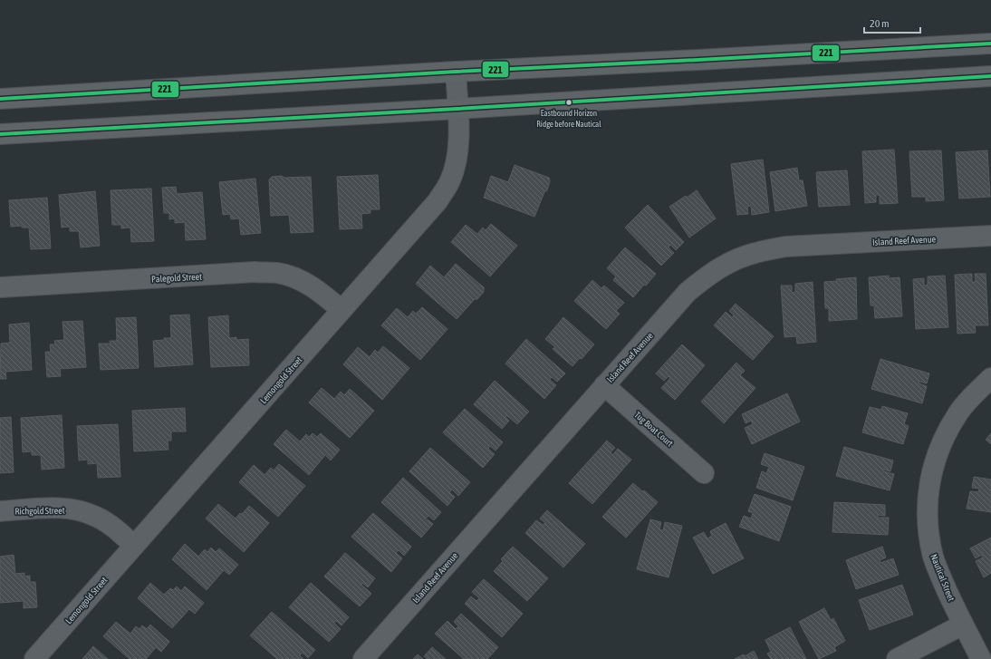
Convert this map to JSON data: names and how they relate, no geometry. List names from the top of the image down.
{
  "streets": {
    "street": [
      "Island Reef Avenue",
      "Palegold Street",
      "Lemongold Street",
      "Tug Boat Court",
      "Richgold Street",
      "Nautical Street"
    ]
  },
  "crossings": [
    ["Island Reef Avenue", "Tug Boat Court"],
    ["Palegold Street", "Lemongold Street"],
    ["Lemongold Street", "Richgold Street"]
  ],
  "places": ["Eastbound Horizon Ridge before Nautical"],
  "lines": ["transit line 221"],
  "scale_bar": "20 m"
}
